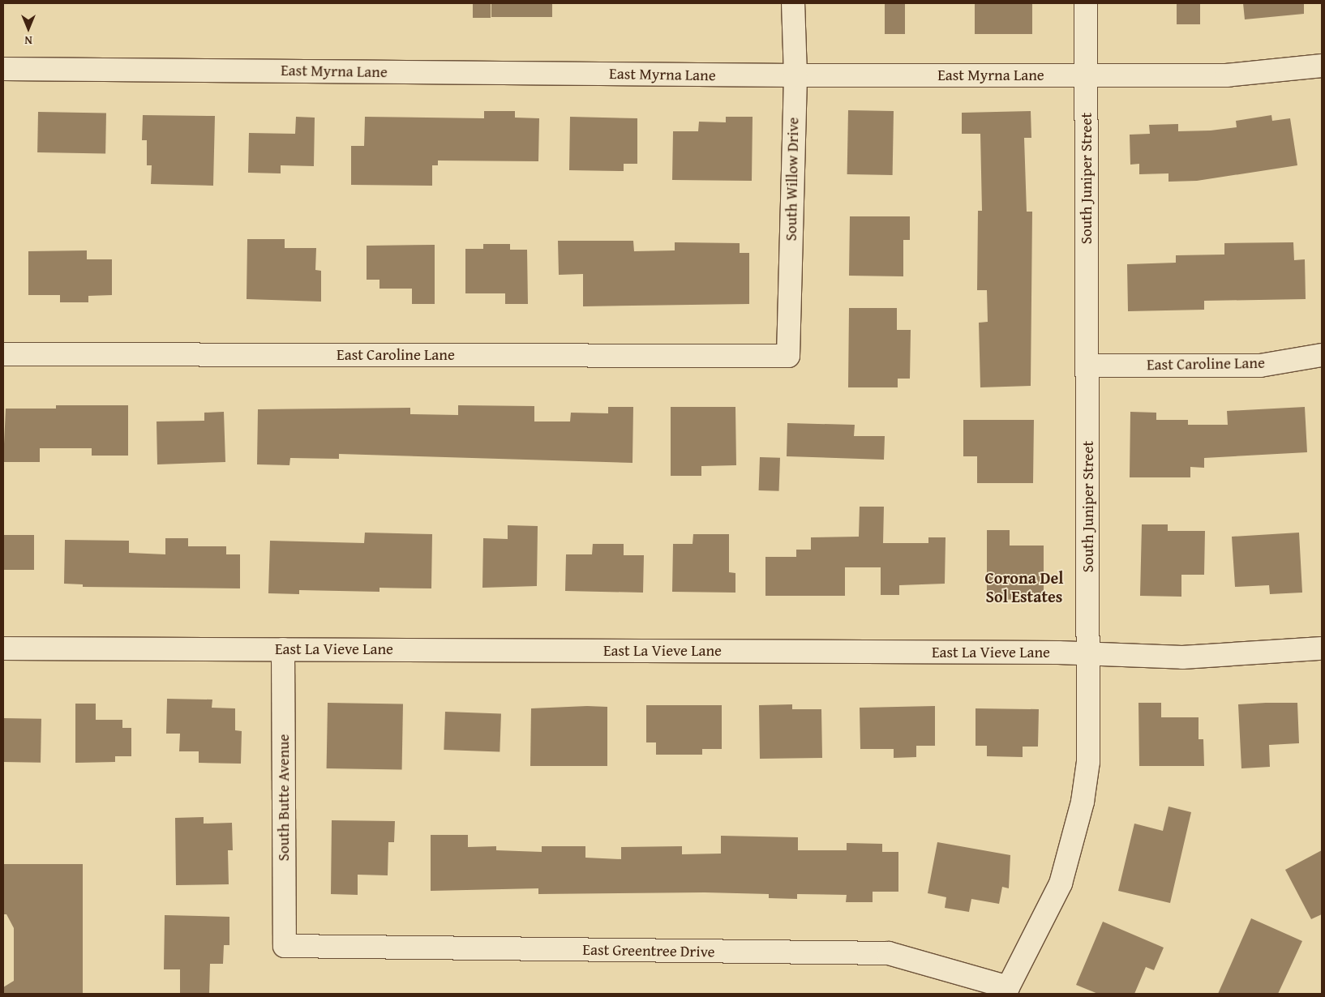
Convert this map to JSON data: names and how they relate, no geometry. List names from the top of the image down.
{
  "streets": {
    "street": [
      "East Myrna Lane",
      "South Juniper Street",
      "South Willow Drive",
      "East Caroline Lane",
      "East La Vieve Lane",
      "South Butte Avenue",
      "East Greentree Drive"
    ]
  },
  "crossings": [
    ["East Myrna Lane", "South Juniper Street"],
    ["East Myrna Lane", "South Willow Drive"],
    ["South Juniper Street", "East Caroline Lane"],
    ["South Juniper Street", "East La Vieve Lane"],
    ["South Juniper Street", "East Greentree Drive"],
    ["South Willow Drive", "East Caroline Lane"],
    ["East La Vieve Lane", "South Butte Avenue"],
    ["South Butte Avenue", "East Greentree Drive"]
  ],
  "districts": ["Corona Del Sol Estates"],
  "north": "bottom"
}
